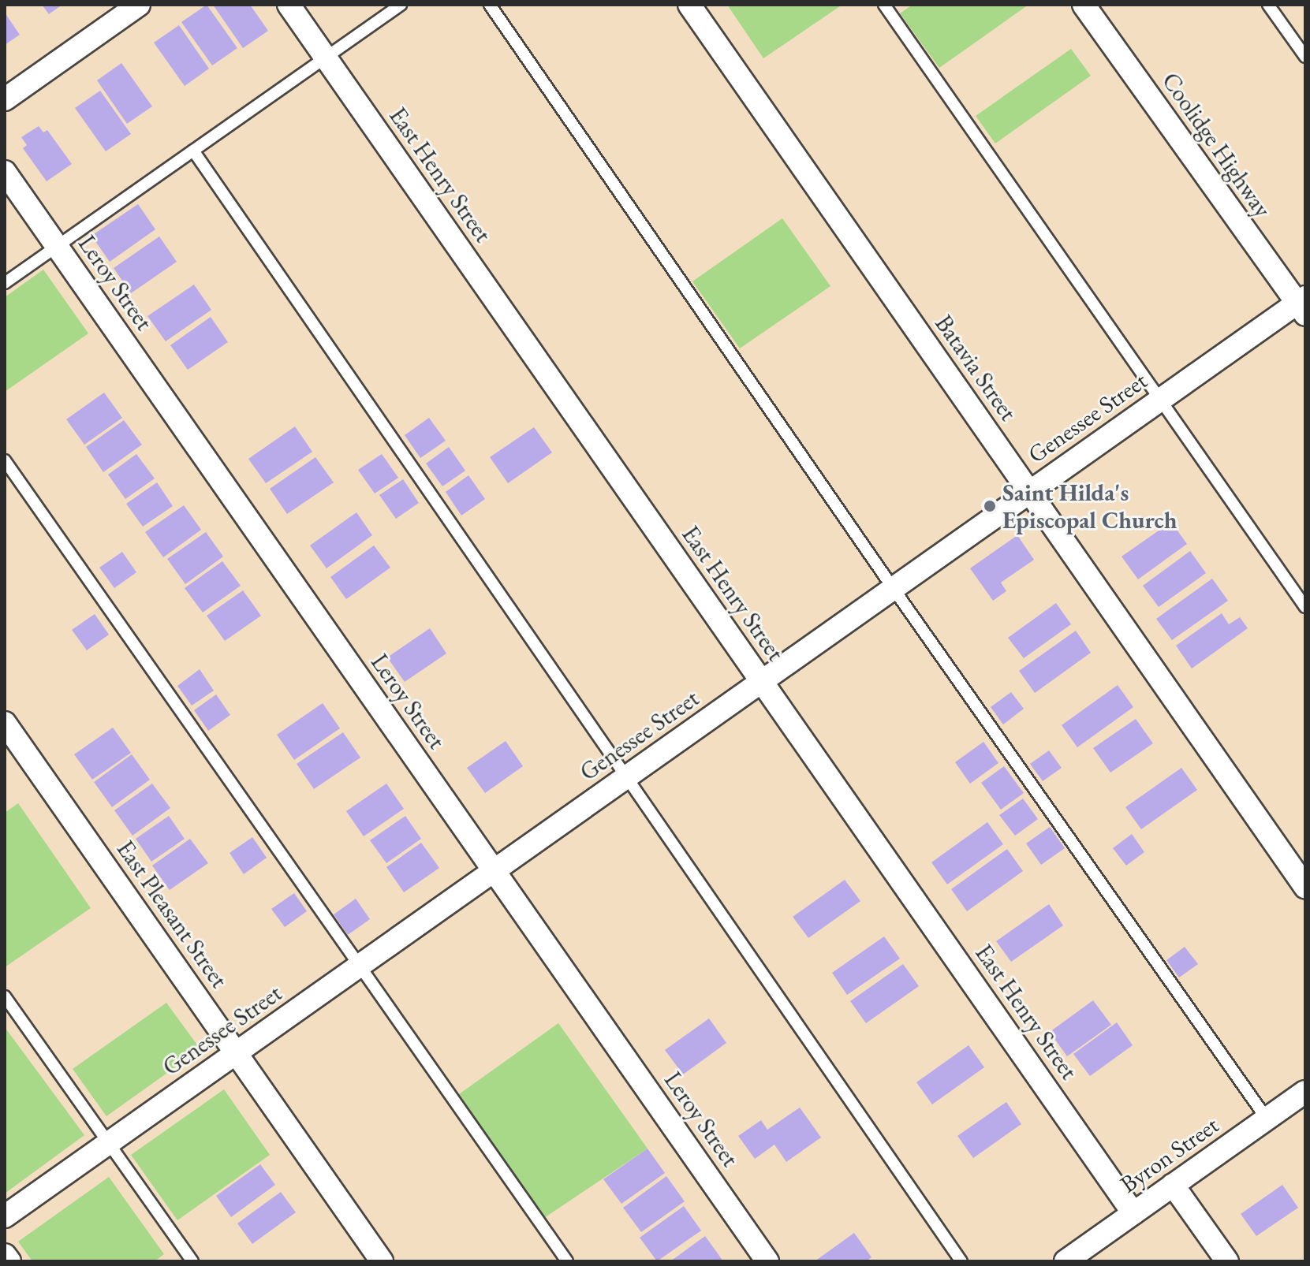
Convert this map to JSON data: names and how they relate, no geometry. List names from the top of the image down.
{
  "streets": {
    "street": [
      "Coolidge Highway",
      "East Henry Street",
      "Leroy Street",
      "Batavia Street",
      "Genessee Street",
      "East Pleasant Street",
      "Byron Street"
    ]
  },
  "crossings": [
    ["Coolidge Highway", "Genessee Street"],
    ["East Henry Street", "Genessee Street"],
    ["East Henry Street", "Byron Street"],
    ["Leroy Street", "Genessee Street"],
    ["Batavia Street", "Genessee Street"],
    ["Genessee Street", "East Pleasant Street"]
  ],
  "places": ["Saint Hilda's Episcopal Church"]
}
